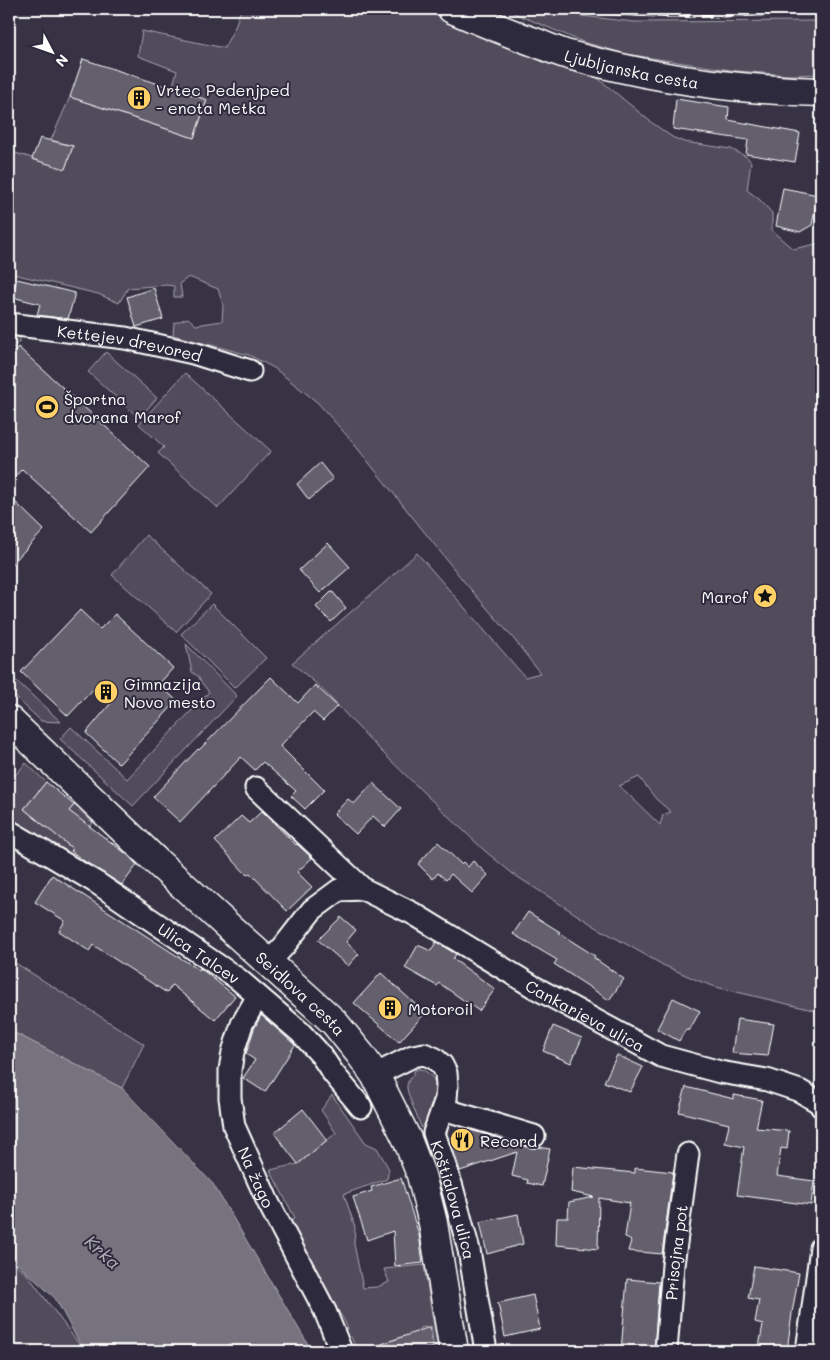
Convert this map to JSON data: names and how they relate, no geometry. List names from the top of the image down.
{
  "streets": {
    "street": [
      "Ljubljanska cesta",
      "Kettejev drevored",
      "Ulica Talcev",
      "Seidlova cesta",
      "Cankarjeva ulica",
      "Na žago",
      "Koštialova ulica",
      "Prisojna pot"
    ]
  },
  "crossings": [
    ["Ulica Talcev", "Na žago"],
    ["Seidlova cesta", "Cankarjeva ulica"],
    ["Seidlova cesta", "Koštialova ulica"]
  ],
  "water": ["Krka"],
  "places": {
    "building": ["Vrtec Pedenjped - enota Metka", "Gimnazija Novo mesto", "Motoroil"],
    "sports": ["Športna dvorana Marof"],
    "place": ["Marof"],
    "restaurant": ["Record"]
  },
  "north": "bottom right"
}
